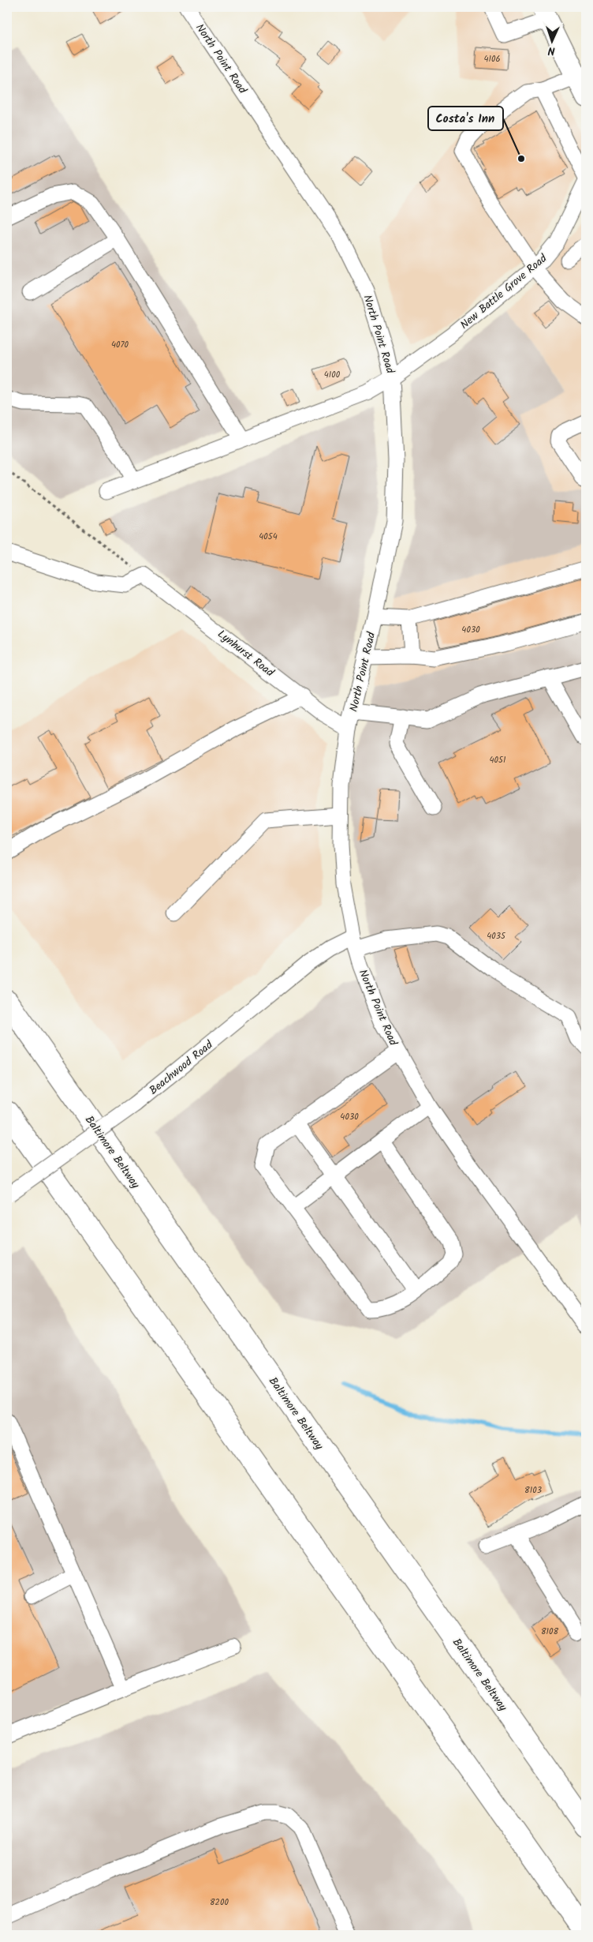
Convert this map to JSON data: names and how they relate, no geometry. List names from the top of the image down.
{
  "streets": {
    "highway": ["Baltimore Beltway"],
    "street": [
      "North Point Road",
      "New Battle Grove Road",
      "Lynhurst Road",
      "Beachwood Road"
    ]
  },
  "crossings": [
    ["North Point Road", "New Battle Grove Road"],
    ["North Point Road", "Lynhurst Road"],
    ["North Point Road", "Beachwood Road"]
  ],
  "places": ["Costa's Inn"],
  "house_numbers": [
    "4106",
    "4070",
    "4100",
    "4054",
    "4030",
    "4051",
    "4035",
    "4030",
    "8103",
    "8108",
    "8200"
  ],
  "north": "bottom"
}
